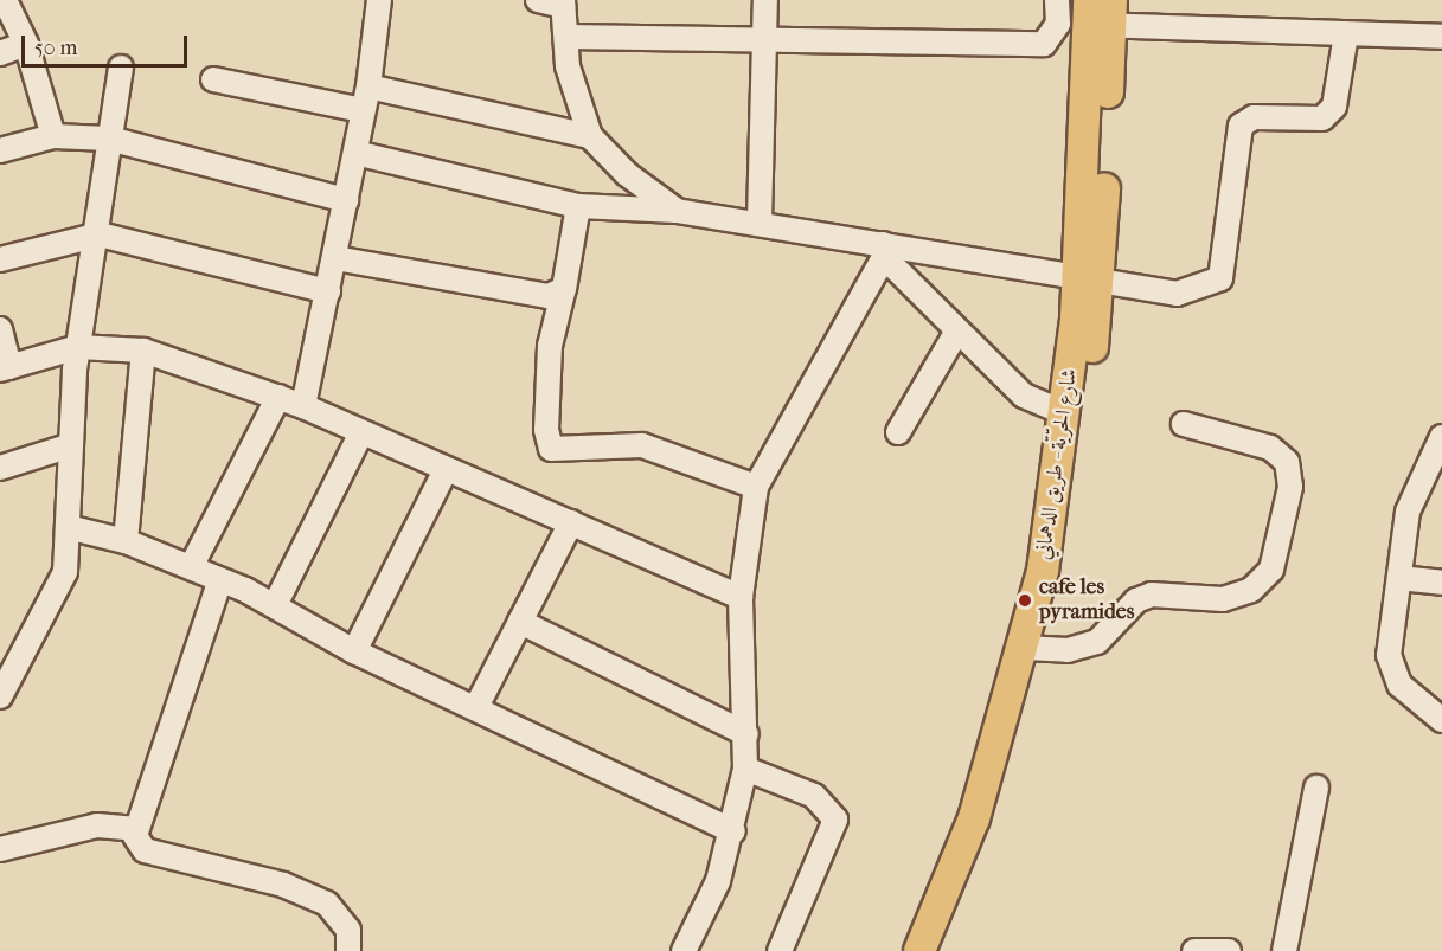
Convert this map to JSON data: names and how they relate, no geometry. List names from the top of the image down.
{
  "streets": {
    "main road": ["شارع الحرّيّة - طريق الدهماني"]
  },
  "places": ["cafe les pyramides"],
  "scale_bar": "50 m"
}
